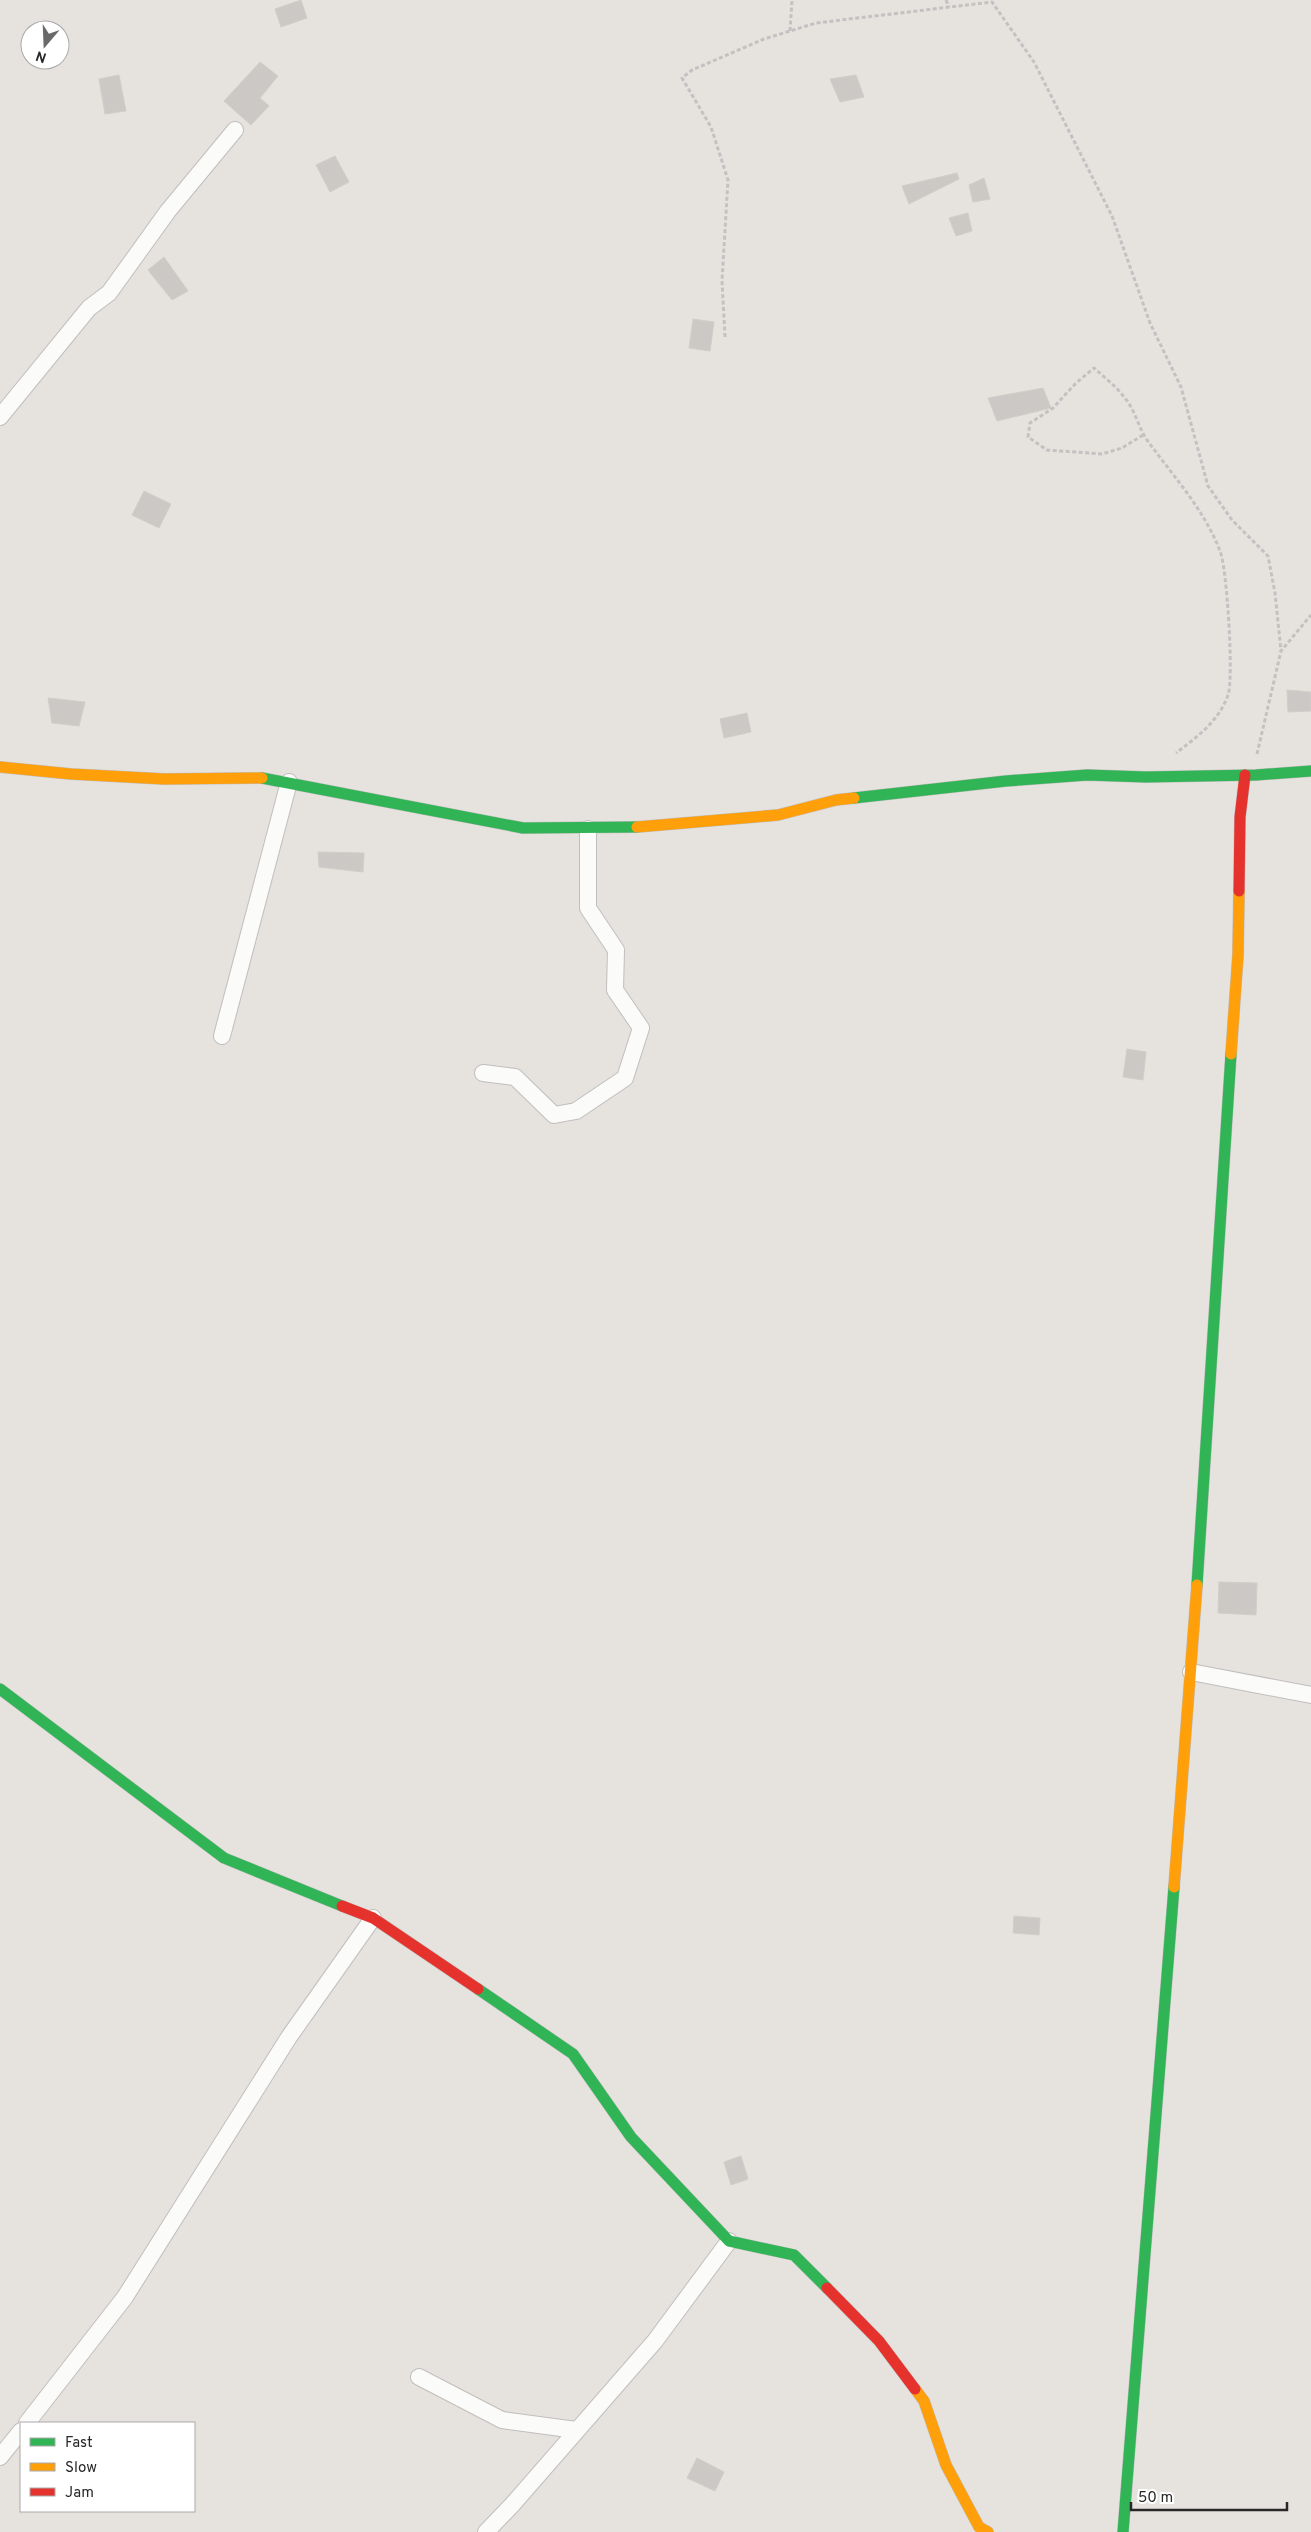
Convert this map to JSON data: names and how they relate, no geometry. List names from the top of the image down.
{
  "legend": ["Fast", "Slow", "Jam"],
  "scale_bar": "50 m",
  "north": "bottom"
}
